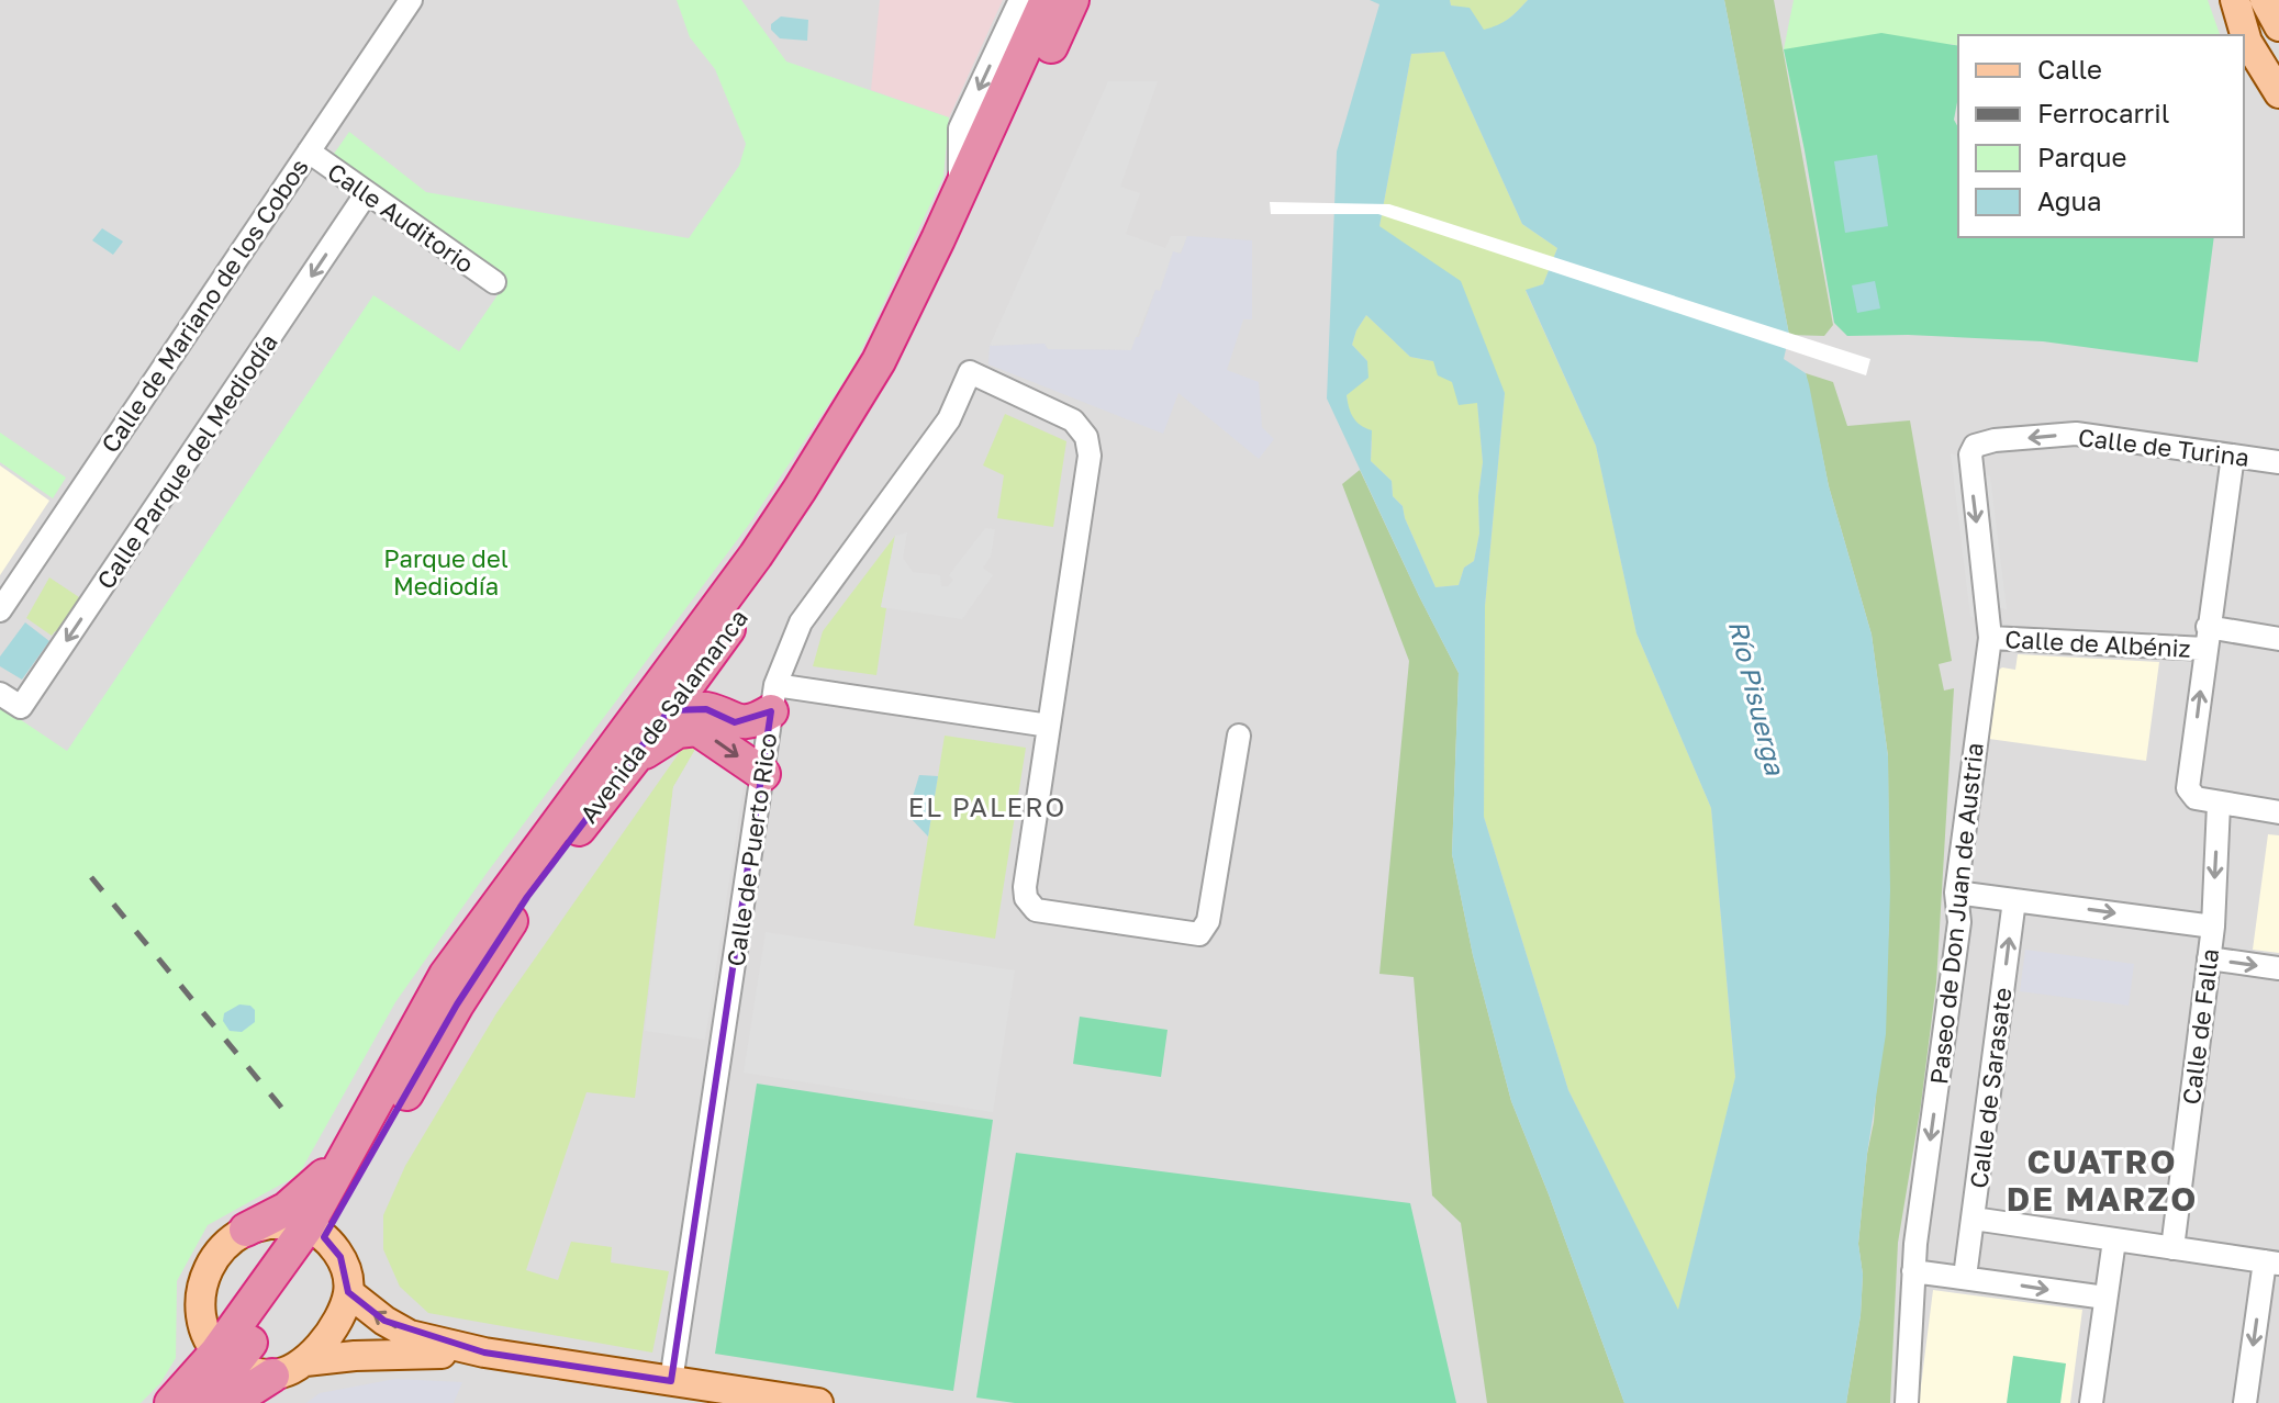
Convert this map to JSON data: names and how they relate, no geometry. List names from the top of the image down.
{
  "streets": {
    "highway": ["Avenida de Salamanca"],
    "street": [
      "Calle Auditorio",
      "Calle de Mariano de los Cobos",
      "Calle de Turina",
      "Calle Parque del Mediodía",
      "Calle de Albéniz",
      "Calle de Puerto Rico",
      "Paseo de Don Juan de Austria",
      "Calle de Falla",
      "Calle de Sarasate"
    ]
  },
  "crossings": [
    ["Calle Auditorio", "Calle de Mariano de los Cobos"],
    ["Calle Auditorio", "Calle Parque del Mediodía"],
    ["Calle de Turina", "Paseo de Don Juan de Austria"],
    ["Calle de Albéniz", "Paseo de Don Juan de Austria"]
  ],
  "one_way": [
    "Calle de Turina",
    "Calle Parque del Mediodía",
    "Paseo de Don Juan de Austria",
    "Calle de Sarasate"
  ],
  "districts": ["EL PALERO", "CUATRO DE MARZO"],
  "water": ["Río Pisuerga"],
  "parks": ["Parque del Mediodía"],
  "legend": [
    "Calle",
    "Ferrocarril",
    "Parque",
    "Agua"
  ]
}
